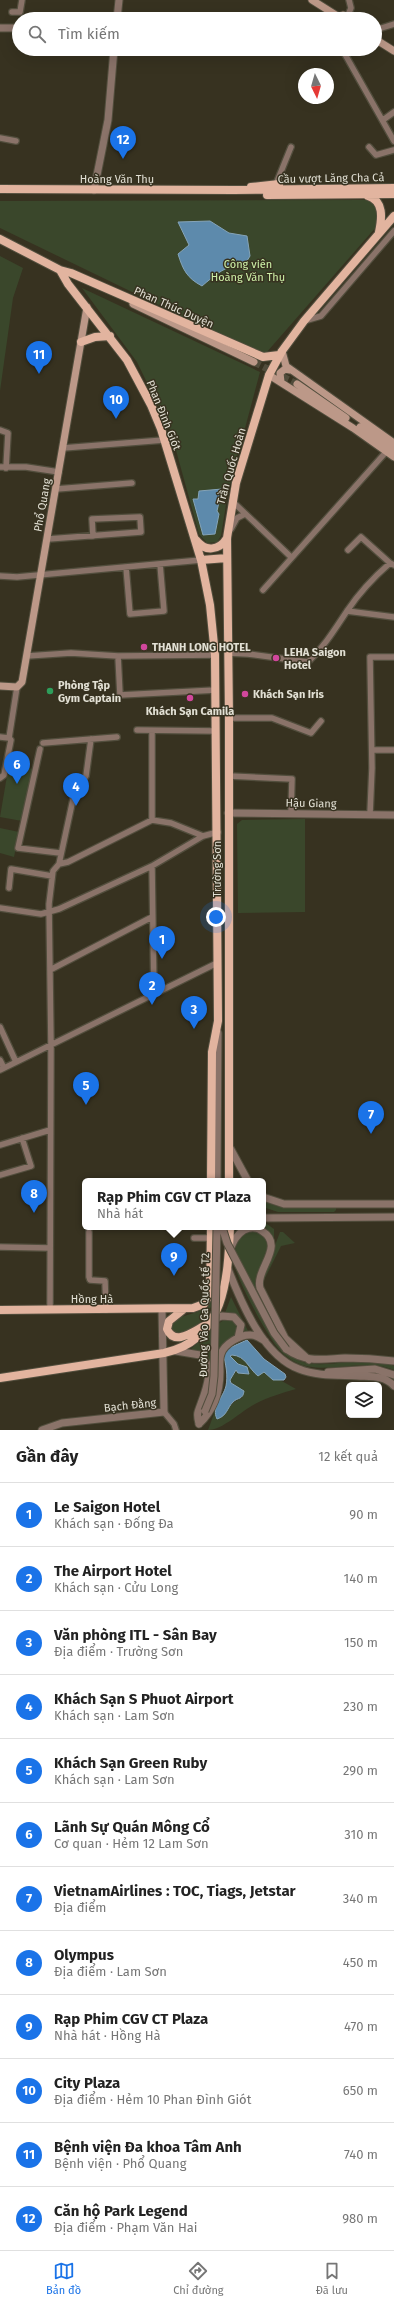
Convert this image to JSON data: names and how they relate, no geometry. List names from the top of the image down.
{
  "streets": {
    "main road": [
      "Cầu vượt Lăng Cha Cả",
      "Hoàng Văn Thụ",
      "Phan Thúc Duyện",
      "Phan Đình Giót",
      "Trần Quốc Hoàn",
      "Phổ Quang",
      "Trường Sơn",
      "Hồng Hà"
    ],
    "street": ["Hậu Giang", "Đường Vào Ga Quốc tế T2", "Bạch Đằng"]
  },
  "crossings": [
    ["Cầu vượt Lăng Cha Cả", "Hoàng Văn Thụ"],
    ["Phan Thúc Duyện", "Phan Đình Giót"],
    ["Phan Thúc Duyện", "Trần Quốc Hoàn"],
    ["Phan Đình Giót", "Phổ Quang"],
    ["Phan Đình Giót", "Trường Sơn"],
    ["Trần Quốc Hoàn", "Trường Sơn"],
    ["Hậu Giang", "Trường Sơn"],
    ["Hồng Hà", "Bạch Đằng"]
  ],
  "parks": ["Công viên Hoàng Văn Thụ"],
  "places": [
    "THANH LONG HOTEL",
    "LEHA Saigon Hotel",
    "Phòng Tập Gym Captain",
    "Khách Sạn Iris",
    "Khách Sạn Camila"
  ],
  "north": "bottom",
  "page": {
    "search": "Tìm kiếm",
    "pins": [
      "12",
      "11",
      "10",
      "6",
      "4",
      "1",
      "2",
      "3",
      "5",
      "7",
      "8",
      "9"
    ],
    "popup": ["Rạp Phim CGV CT Plaza", "Nhà hát"],
    "heading": ["Gần đây", "12 kết quả"],
    "list": [
      {
        "mark": "1",
        "name": "Le Saigon Hotel",
        "note": "Khách sạn · Đống Đa",
        "value": "90 m"
      },
      {
        "mark": "2",
        "name": "The Airport Hotel",
        "note": "Khách sạn · Cửu Long",
        "value": "140 m"
      },
      {
        "mark": "3",
        "name": "Văn phòng ITL - Sân Bay",
        "note": "Địa điểm · Trường Sơn",
        "value": "150 m"
      },
      {
        "mark": "4",
        "name": "Khách Sạn S Phuot Airport",
        "note": "Khách sạn · Lam Sơn",
        "value": "230 m"
      },
      {
        "mark": "5",
        "name": "Khách Sạn Green Ruby",
        "note": "Khách sạn · Lam Sơn",
        "value": "290 m"
      },
      {
        "mark": "6",
        "name": "Lãnh Sự Quán Mông Cổ",
        "note": "Cơ quan · Hẻm 12 Lam Sơn",
        "value": "310 m"
      },
      {
        "mark": "7",
        "name": "VietnamAirlines : TOC, Tiags, Jetstar",
        "note": "Địa điểm",
        "value": "340 m"
      },
      {
        "mark": "8",
        "name": "Olympus",
        "note": "Địa điểm · Lam Sơn",
        "value": "450 m"
      },
      {
        "mark": "9",
        "name": "Rạp Phim CGV CT Plaza",
        "note": "Nhà hát · Hồng Hà",
        "value": "470 m"
      },
      {
        "mark": "10",
        "name": "City Plaza",
        "note": "Địa điểm · Hẻm 10 Phan Đình Giót",
        "value": "650 m"
      },
      {
        "mark": "11",
        "name": "Bệnh viện Đa khoa Tâm Anh",
        "note": "Bệnh viện · Phổ Quang",
        "value": "740 m"
      },
      {
        "mark": "12",
        "name": "Căn hộ Park Legend",
        "note": "Địa điểm · Phạm Văn Hai",
        "value": "980 m"
      }
    ],
    "nav": ["Bản đồ", "Chỉ đường", "Đã lưu"]
  }
}
